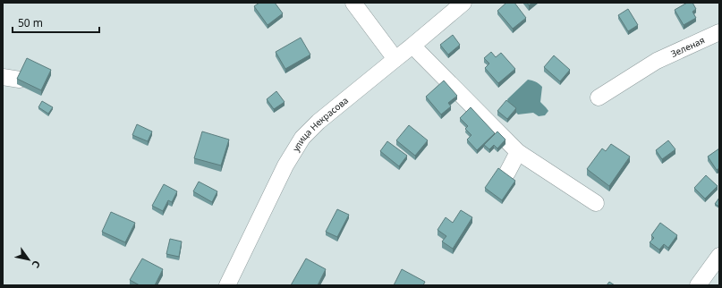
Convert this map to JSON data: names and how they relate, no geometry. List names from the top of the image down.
{
  "streets": {
    "street": ["Зеленая", "улица Некрасова"]
  },
  "scale_bar": "50 m",
  "north": "bottom right"
}
